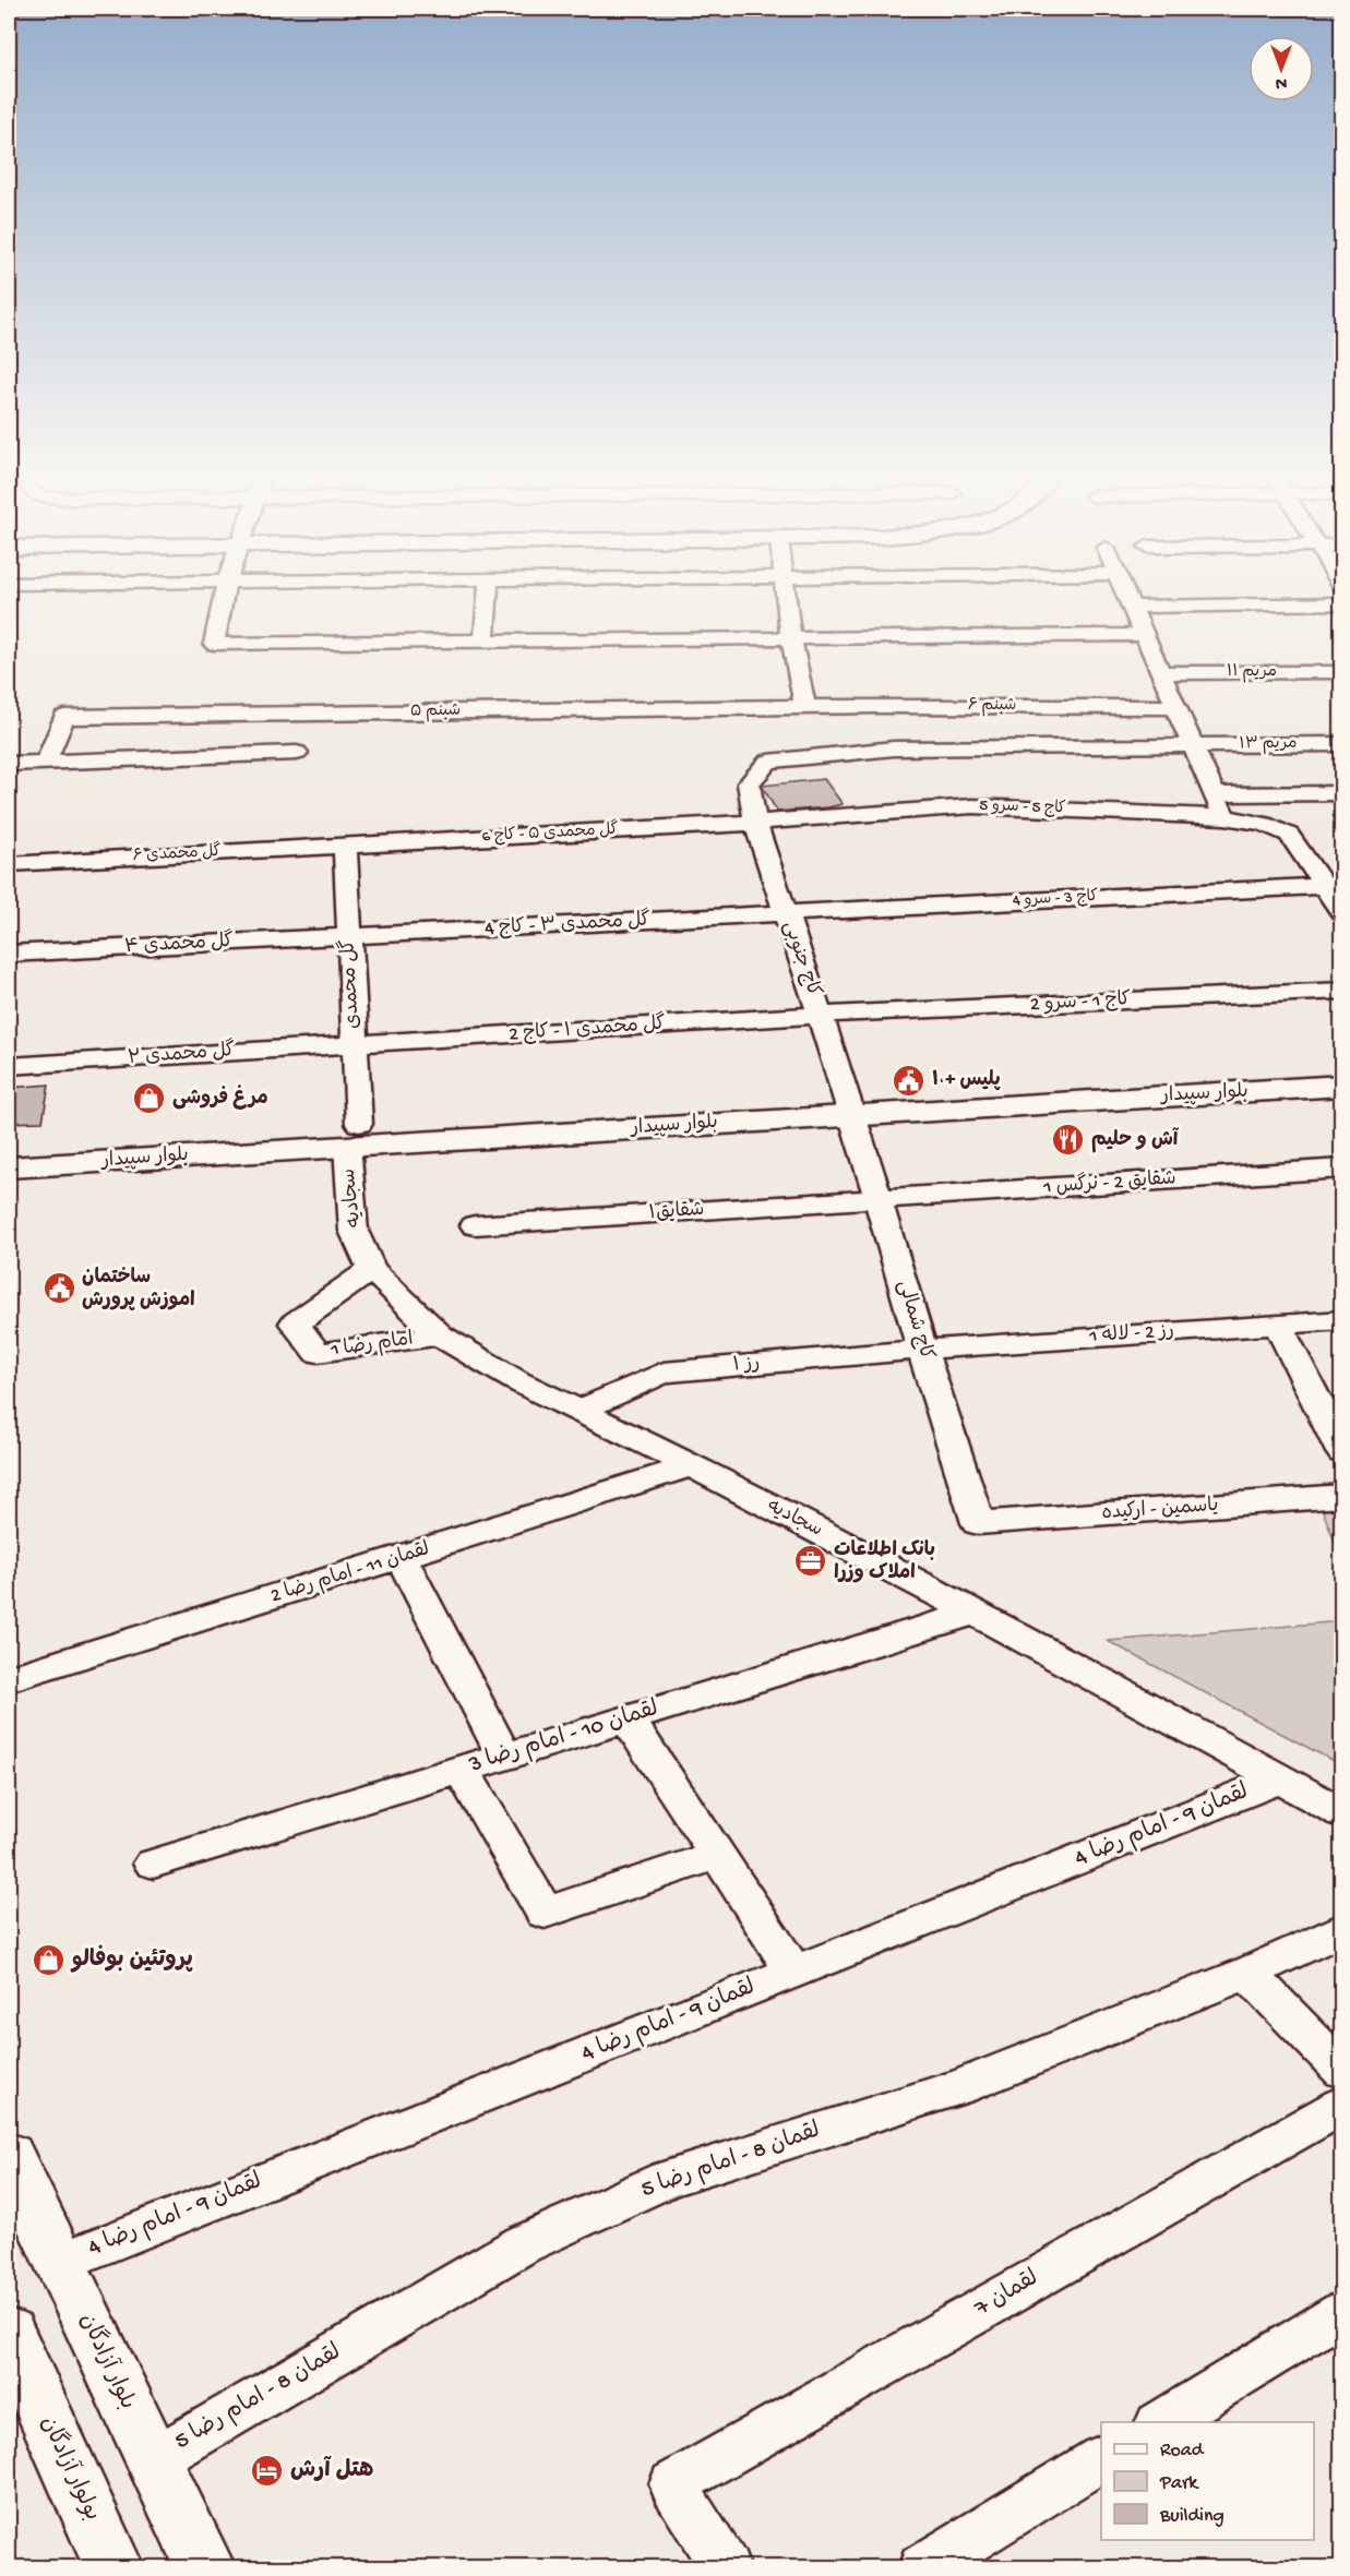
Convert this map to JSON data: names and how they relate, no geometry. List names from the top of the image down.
{
  "streets": {
    "street": [
      "مریم ۱۱",
      "شبنم ۶",
      "شبنم ۵",
      "مریم ۱۳",
      "کاج 5 - سرو 5",
      "گل محمدی ۵ - کاج 6",
      "گل محمدی ۶",
      "کاج 3 - سرو 4",
      "گل محمدی ۳ - کاج 4",
      "گل محمدی ۴",
      "کاج جنوبی",
      "گل محمدی",
      "کاج 1 - سرو 2",
      "گل محمدی ۱ - کاج 2",
      "گل محمدی ۲",
      "بلوار سپیدار",
      "شقایق 2 - نرگس 1",
      "سجادیه",
      "شقایق۱",
      "کاج شمالی",
      "رز 2 - لاله 1",
      "امام رضا 1",
      "رز ۱",
      "یاسمین - ارکیده",
      "لقمان 11 - امام رضا 2",
      "لقمان 10 - امام رضا 3",
      "لقمان 9 - امام رضا 4",
      "لقمان 8 - امام رضا 5",
      "لقمان 7",
      "بلوار آزادگان",
      "بولوار آزادگان"
    ]
  },
  "crossings": [
    ["شبنم ۶", "شبنم ۵"],
    ["مریم ۱۳", "کاج جنوبی"],
    ["کاج 5 - سرو 5", "گل محمدی ۵ - کاج 6"],
    ["کاج 5 - سرو 5", "کاج 3 - سرو 4"],
    ["کاج 5 - سرو 5", "کاج جنوبی"],
    ["گل محمدی ۵ - کاج 6", "گل محمدی ۶"],
    ["گل محمدی ۵ - کاج 6", "کاج جنوبی"],
    ["گل محمدی ۵ - کاج 6", "گل محمدی"],
    ["گل محمدی ۶", "گل محمدی"],
    ["کاج 3 - سرو 4", "گل محمدی ۳ - کاج 4"],
    ["کاج 3 - سرو 4", "کاج جنوبی"],
    ["گل محمدی ۳ - کاج 4", "گل محمدی ۴"],
    ["گل محمدی ۳ - کاج 4", "کاج جنوبی"],
    ["گل محمدی ۳ - کاج 4", "گل محمدی"],
    ["گل محمدی ۴", "گل محمدی"],
    ["کاج جنوبی", "کاج 1 - سرو 2"],
    ["کاج جنوبی", "گل محمدی ۱ - کاج 2"],
    ["کاج جنوبی", "بلوار سپیدار"],
    ["کاج جنوبی", "کاج شمالی"],
    ["گل محمدی", "گل محمدی ۱ - کاج 2"],
    ["گل محمدی", "گل محمدی ۲"],
    ["گل محمدی", "بلوار سپیدار"],
    ["گل محمدی", "سجادیه"],
    ["کاج 1 - سرو 2", "گل محمدی ۱ - کاج 2"],
    ["گل محمدی ۱ - کاج 2", "گل محمدی ۲"],
    ["بلوار سپیدار", "سجادیه"],
    ["بلوار سپیدار", "کاج شمالی"],
    ["شقایق 2 - نرگس 1", "شقایق۱"],
    ["شقایق 2 - نرگس 1", "کاج شمالی"],
    ["سجادیه", "امام رضا 1"],
    ["سجادیه", "رز ۱"],
    ["سجادیه", "لقمان 11 - امام رضا 2"],
    ["سجادیه", "لقمان 10 - امام رضا 3"],
    ["سجادیه", "لقمان 9 - امام رضا 4"],
    ["شقایق۱", "کاج شمالی"],
    ["کاج شمالی", "رز 2 - لاله 1"],
    ["کاج شمالی", "رز ۱"],
    ["کاج شمالی", "یاسمین - ارکیده"],
    ["رز 2 - لاله 1", "رز ۱"],
    ["لقمان 9 - امام رضا 4", "بلوار آزادگان"],
    ["لقمان 8 - امام رضا 5", "بلوار آزادگان"]
  ],
  "places": {
    "public building": ["پلیس +۱۰", "ساختمان اموزش پرورش"],
    "shop": ["مرغ فروشی", "پروتئین بوفالو"],
    "restaurant": ["آش و حلیم"],
    "office": ["بانک اطلاعات املاک وزرا"],
    "hotel": ["هتل آرش"]
  },
  "legend": ["Road", "Park", "Building"],
  "north": "bottom"
}
